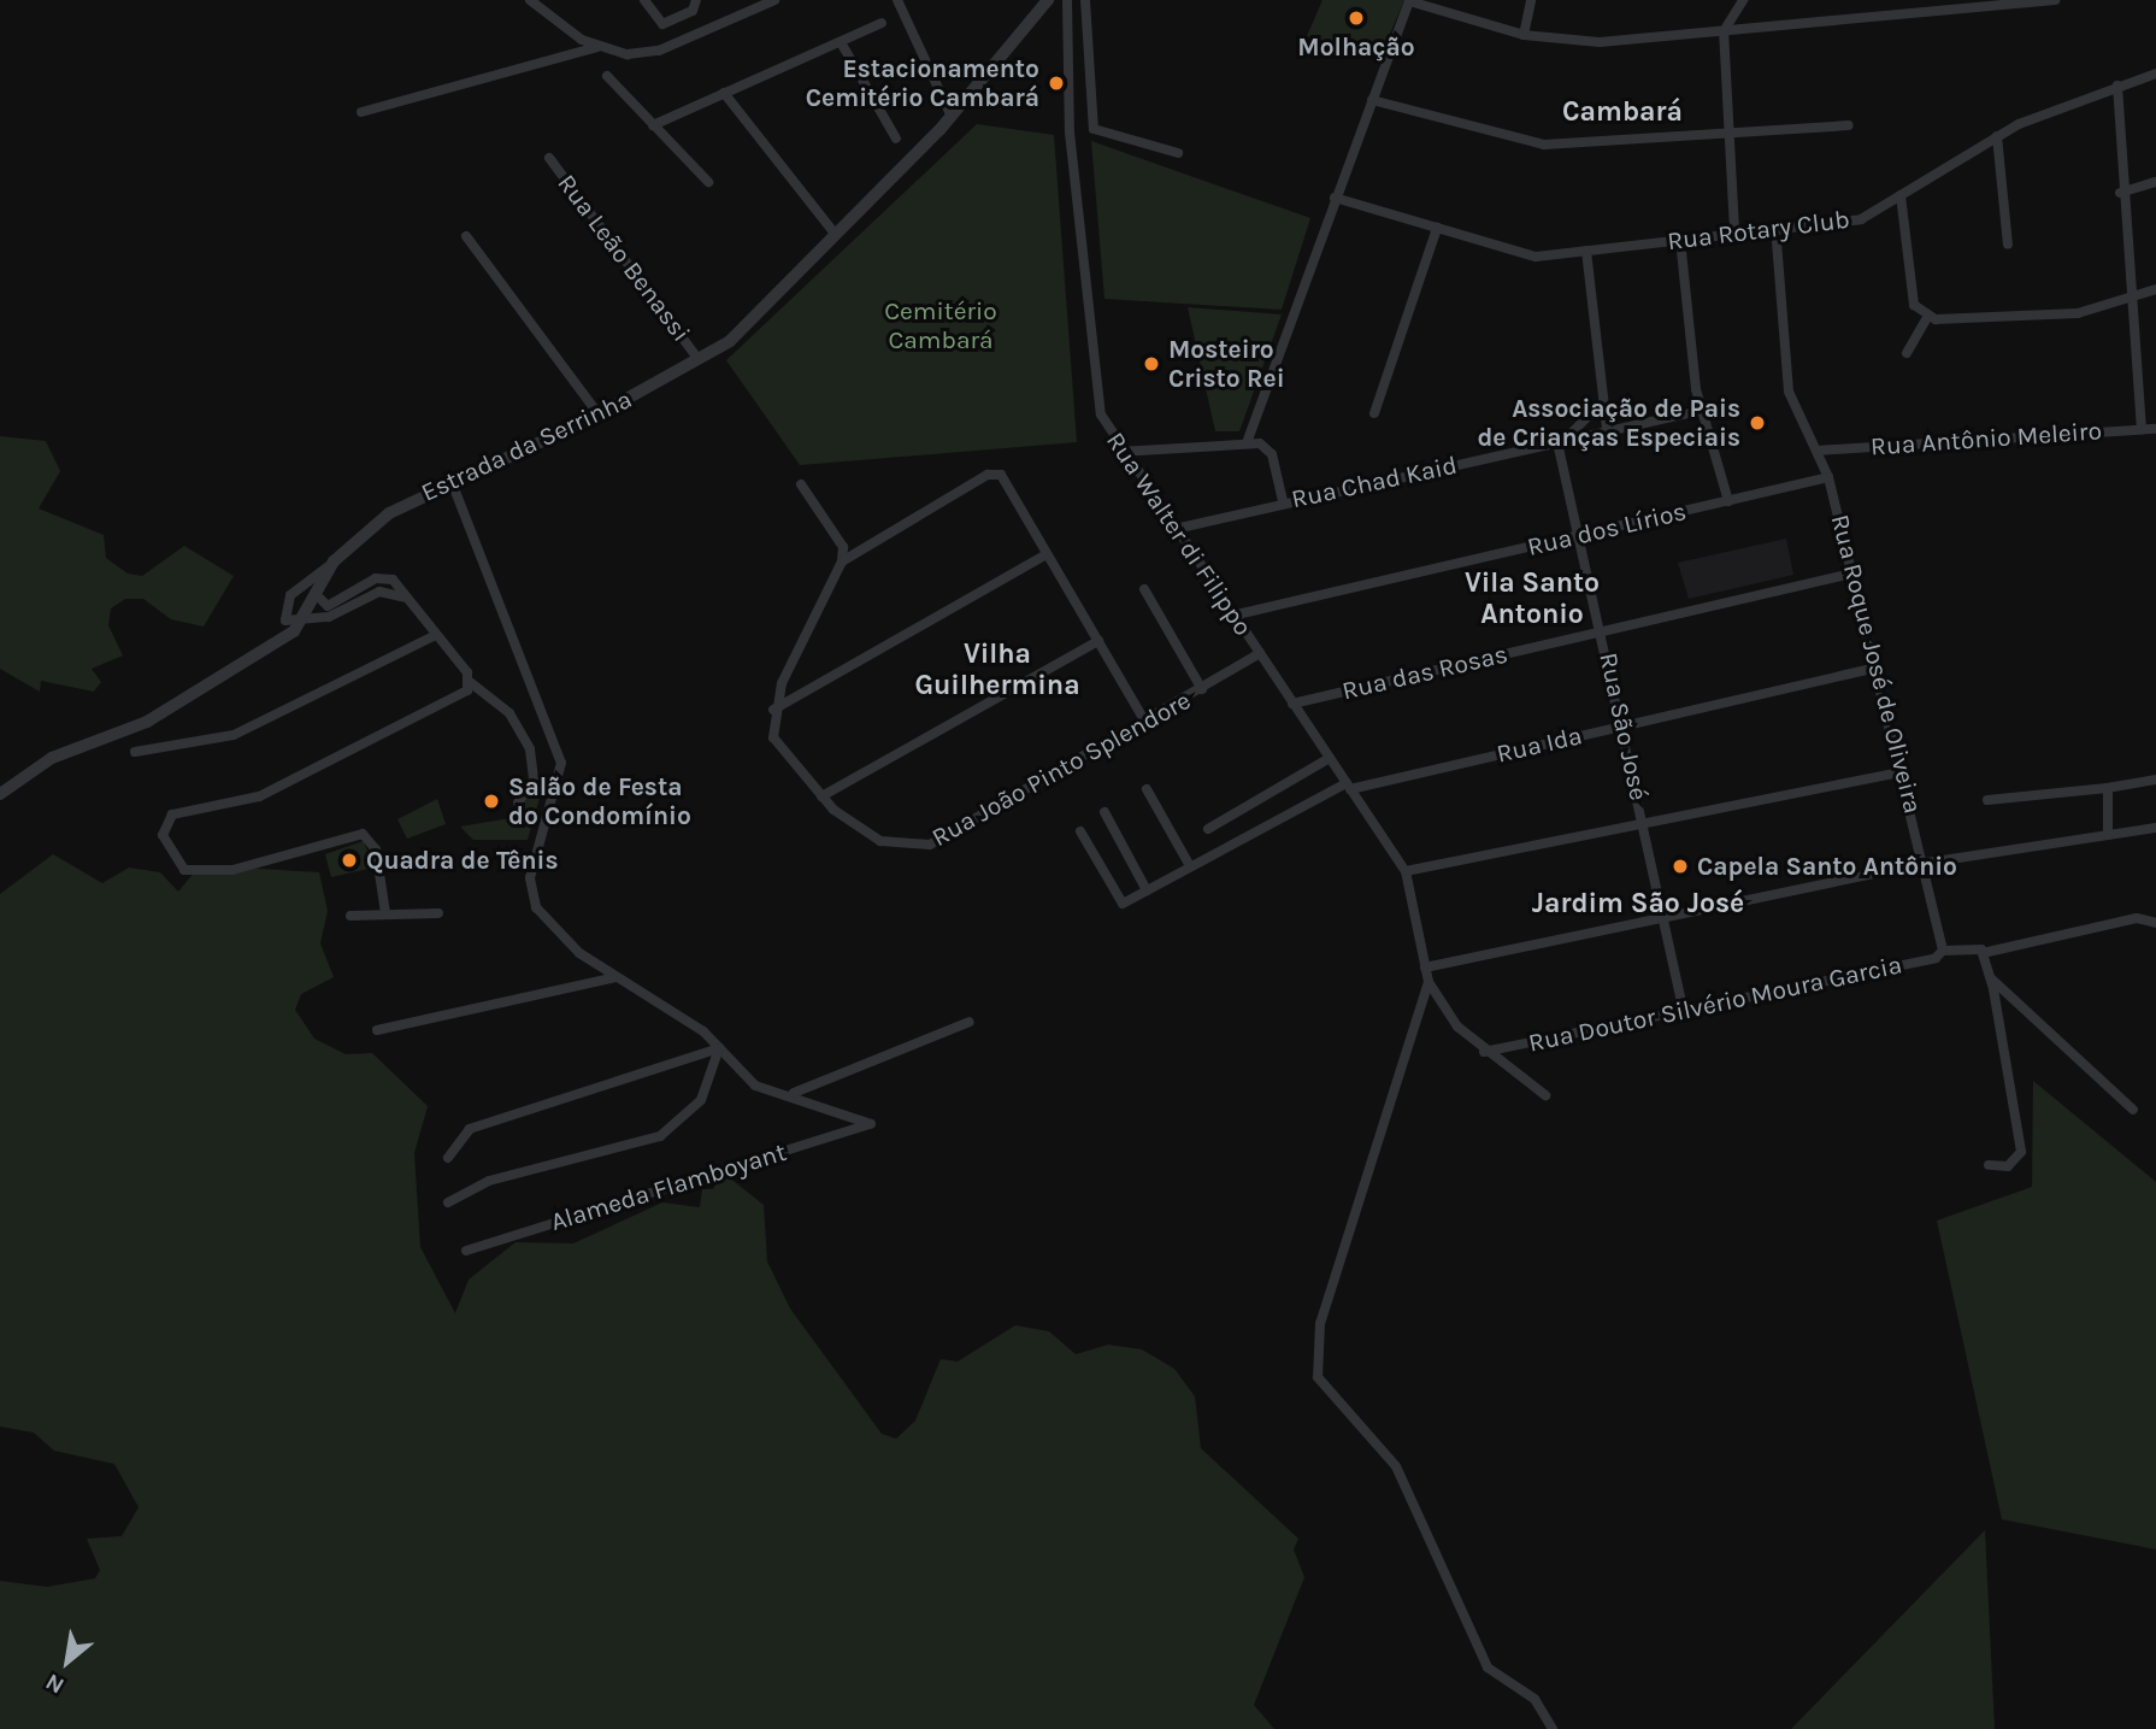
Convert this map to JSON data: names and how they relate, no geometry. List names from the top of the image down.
{
  "streets": {
    "street": [
      "Rua Rotary Club",
      "Rua Leão Benassi",
      "Rua Antônio Meleiro",
      "Estrada da Serrinha",
      "Rua Chad Kaid",
      "Rua dos Lírios",
      "Rua Walter di Filippo",
      "Rua Roque José de Oliveira",
      "Rua das Rosas",
      "Rua São José",
      "Rua Ida",
      "Rua João Pinto Splendore",
      "Rua Doutor Silvério Moura Garcia",
      "Alameda Flamboyant"
    ]
  },
  "crossings": [
    ["Rua Rotary Club", "Rua Roque José de Oliveira"],
    ["Rua Leão Benassi", "Estrada da Serrinha"],
    ["Rua Antônio Meleiro", "Rua Roque José de Oliveira"],
    ["Rua Chad Kaid", "Rua Walter di Filippo"],
    ["Rua Chad Kaid", "Rua São José"],
    ["Rua dos Lírios", "Rua Walter di Filippo"],
    ["Rua dos Lírios", "Rua Roque José de Oliveira"],
    ["Rua dos Lírios", "Rua São José"],
    ["Rua Walter di Filippo", "Rua das Rosas"],
    ["Rua Walter di Filippo", "Rua Ida"],
    ["Rua Walter di Filippo", "Rua João Pinto Splendore"],
    ["Rua Walter di Filippo", "Rua Doutor Silvério Moura Garcia"],
    ["Rua Roque José de Oliveira", "Rua das Rosas"],
    ["Rua Roque José de Oliveira", "Rua Ida"],
    ["Rua Roque José de Oliveira", "Rua Doutor Silvério Moura Garcia"],
    ["Rua das Rosas", "Rua São José"],
    ["Rua São José", "Rua Ida"],
    ["Rua São José", "Rua Doutor Silvério Moura Garcia"]
  ],
  "districts": [
    "Cambará",
    "Vila Santo Antonio",
    "Vilha Guilhermina",
    "Jardim São José"
  ],
  "parks": ["Cemitério Cambará"],
  "places": [
    "Molhação",
    "Estacionamento Cemitério Cambará",
    "Mosteiro Cristo Rei",
    "Associação de Pais de Crianças Especiais",
    "Salão de Festa do Condomínio",
    "Quadra de Tênis",
    "Capela Santo Antônio"
  ],
  "north": "bottom left"
}
